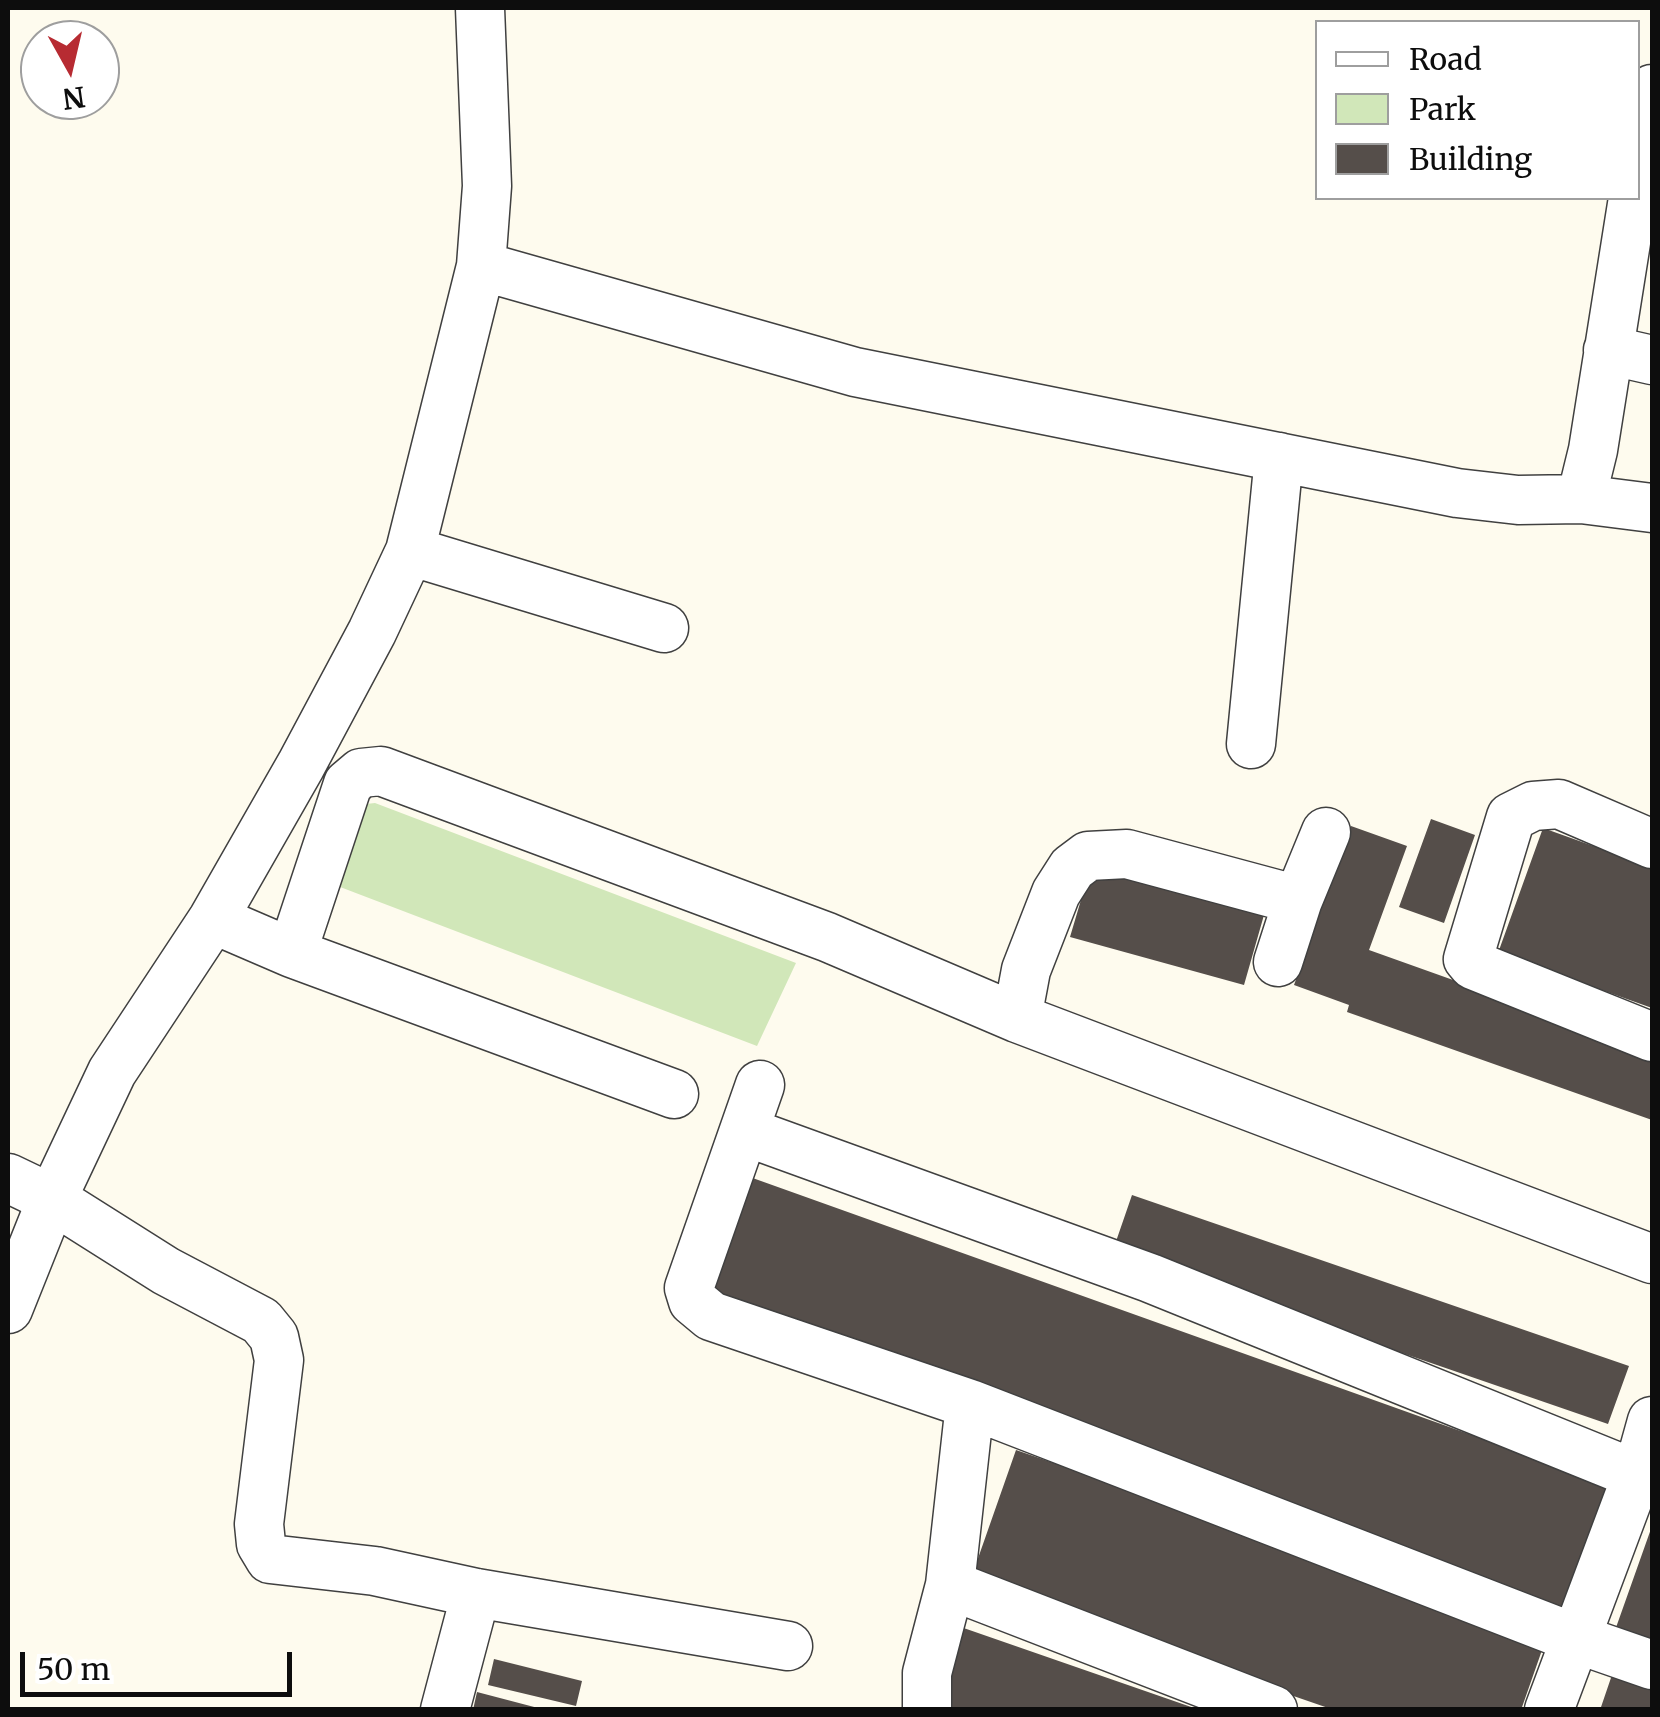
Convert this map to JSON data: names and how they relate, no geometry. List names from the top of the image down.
{
  "legend": ["Road", "Park", "Building"],
  "scale_bar": "50 m",
  "north": "bottom"
}
